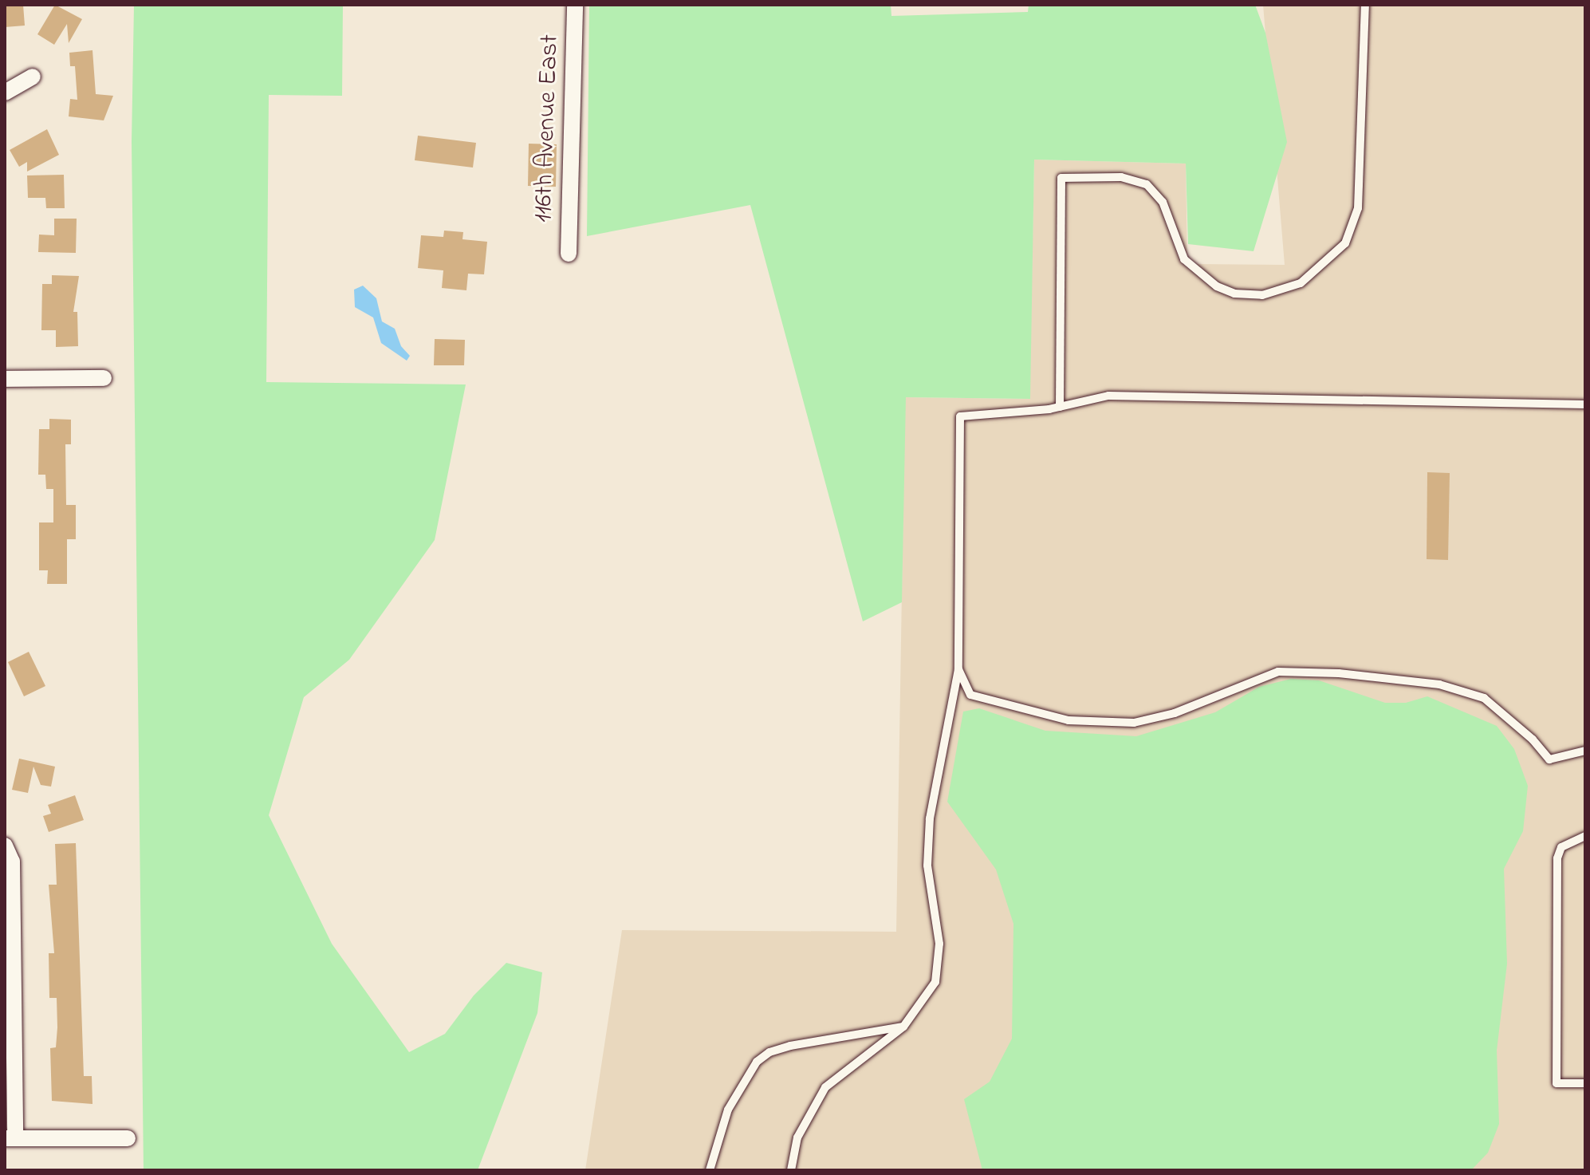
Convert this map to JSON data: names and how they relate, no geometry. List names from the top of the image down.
{
  "streets": {
    "street": ["116th Avenue East"]
  }
}
